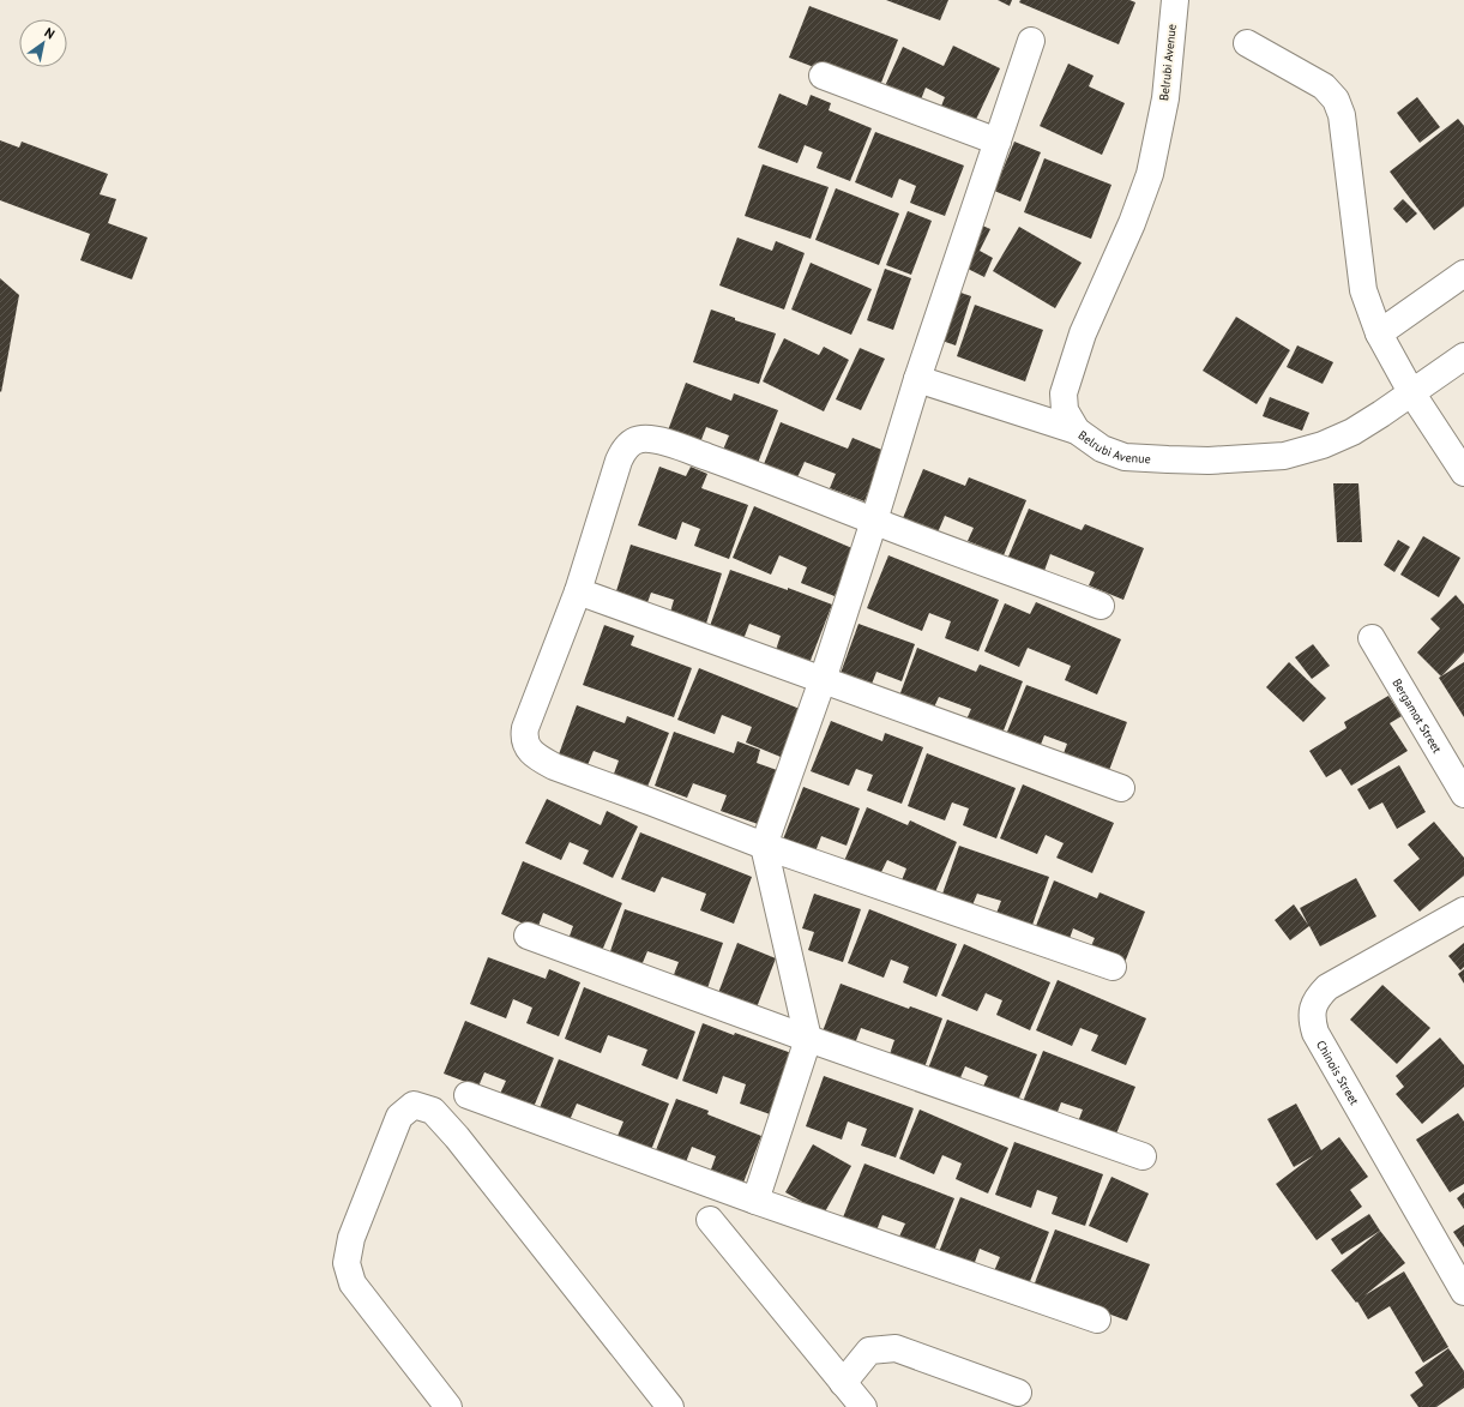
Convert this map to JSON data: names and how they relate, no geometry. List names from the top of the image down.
{
  "streets": {
    "street": ["Belrubi Avenue", "Bergamot Street", "Chinois Street"]
  },
  "north": "top right"
}
